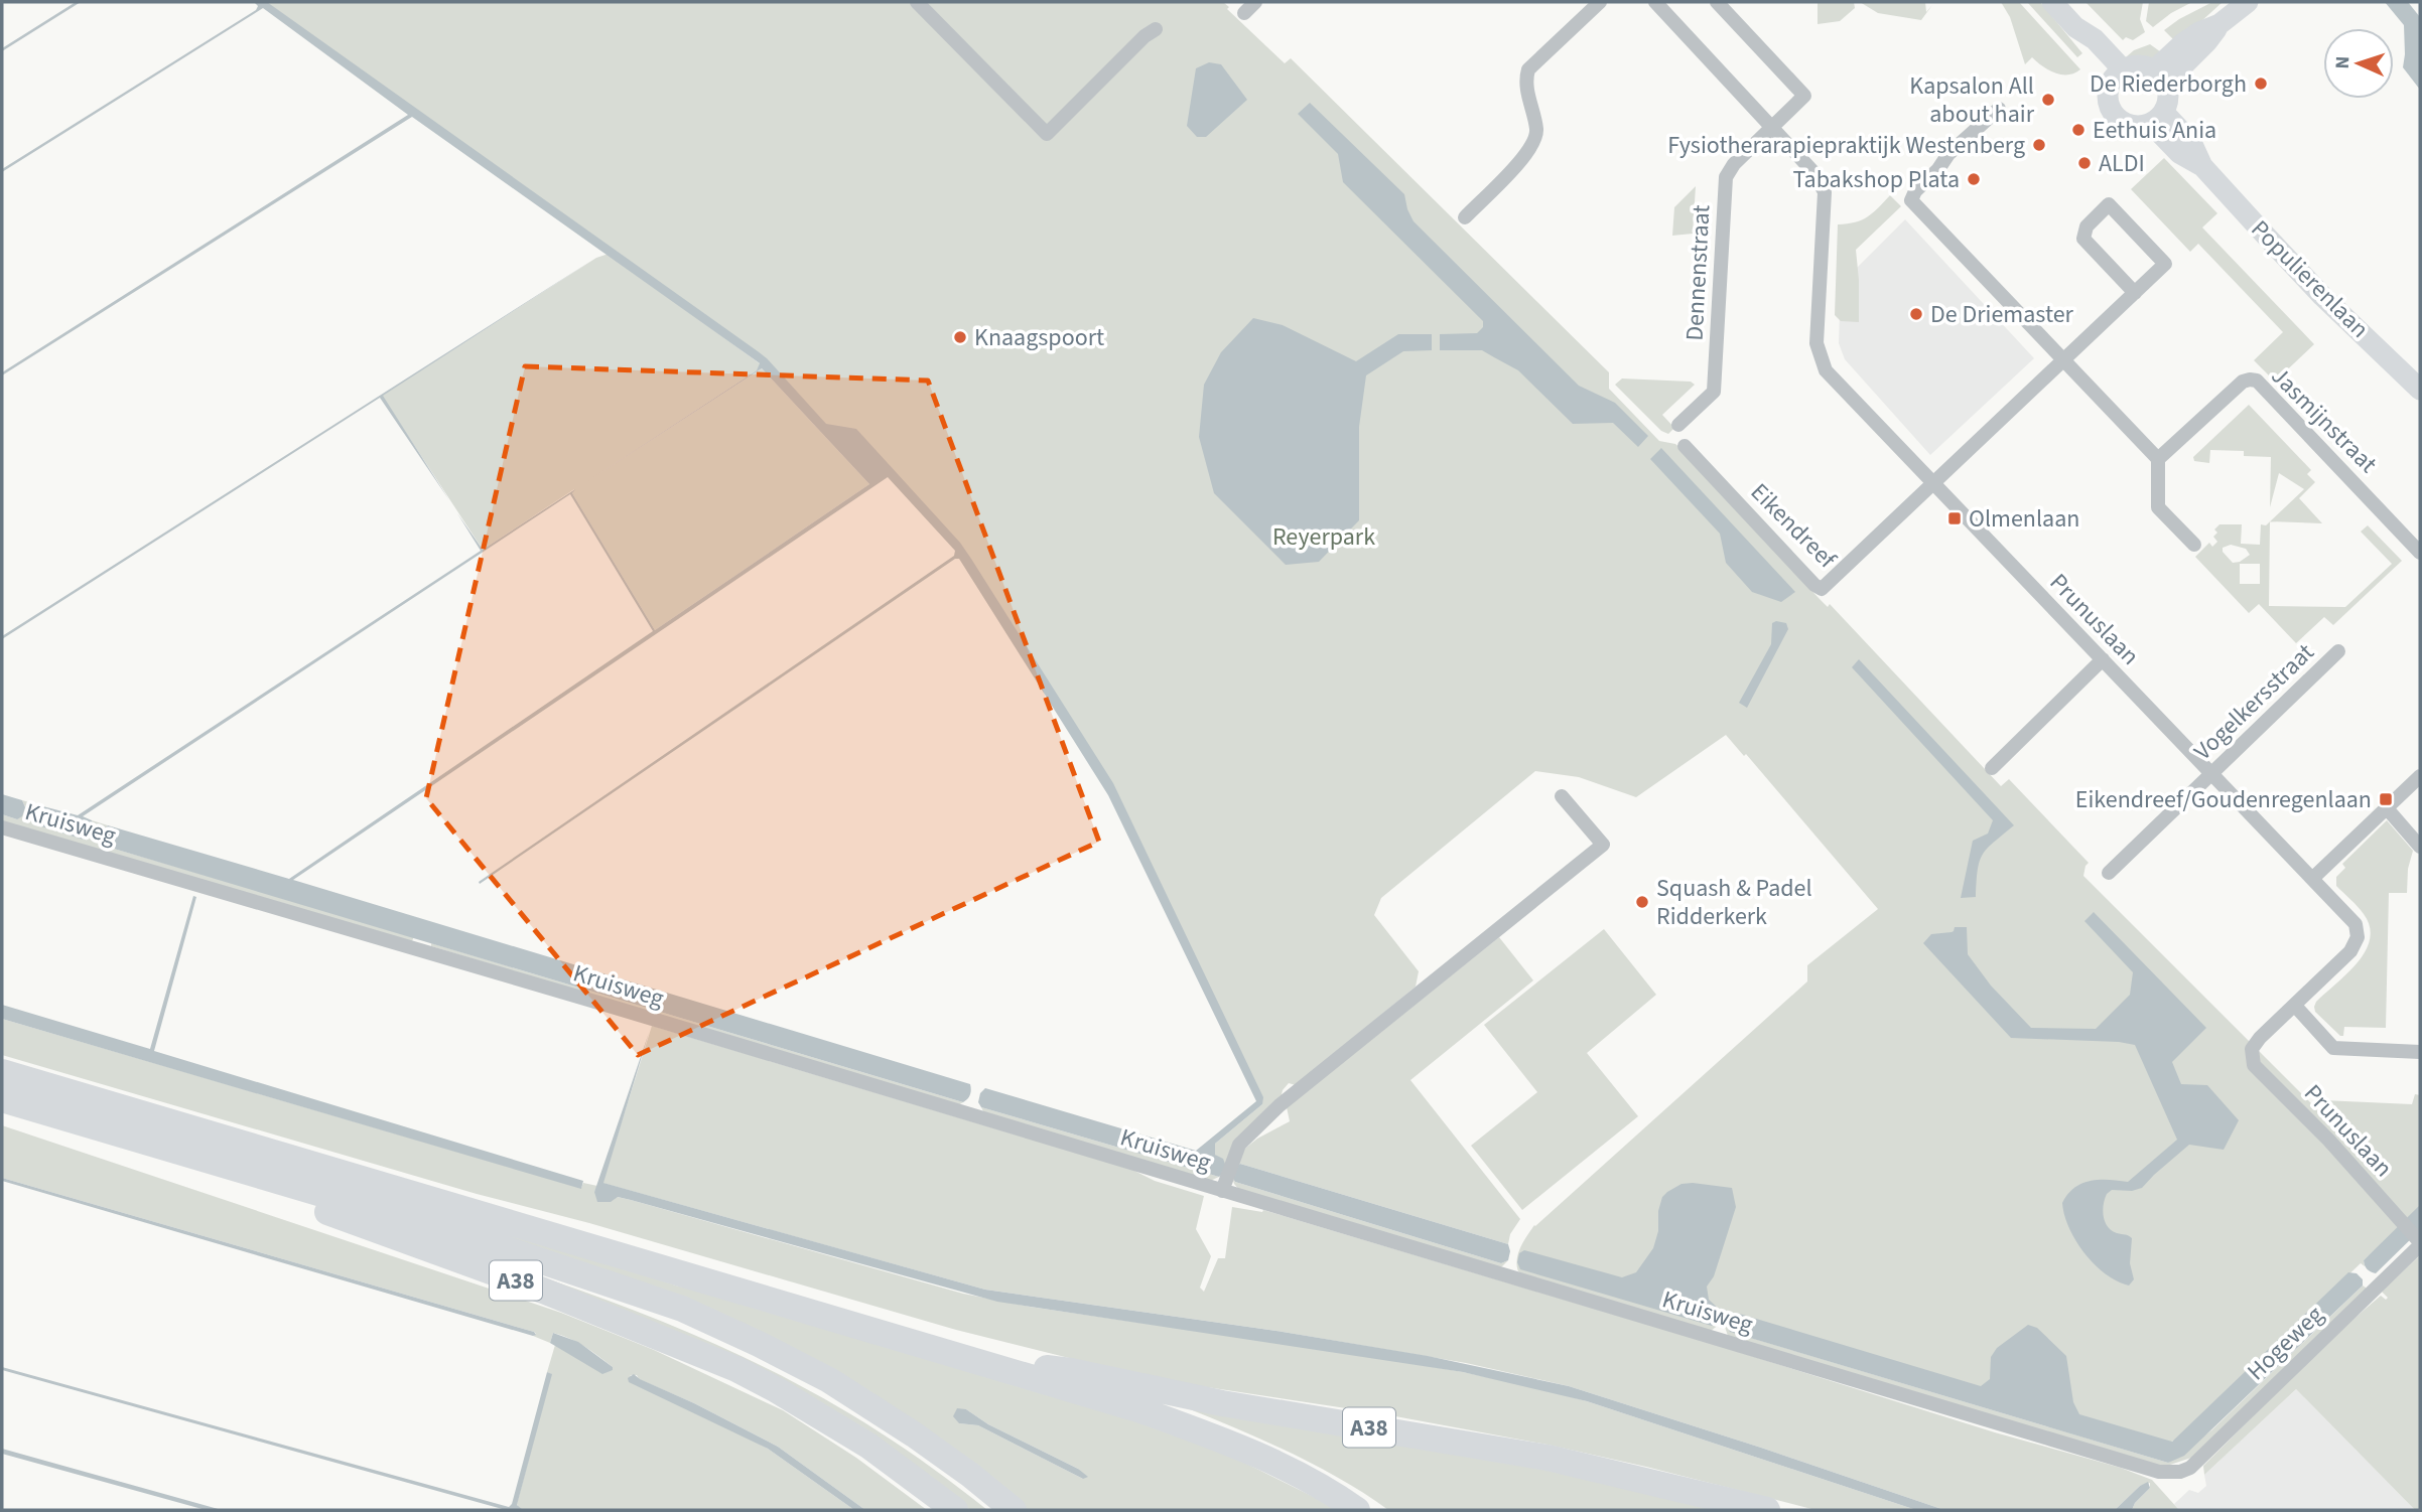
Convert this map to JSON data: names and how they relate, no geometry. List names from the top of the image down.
{
  "streets": {
    "highway": ["A38"],
    "street": [
      "Dennenstraat",
      "Populierenlaan",
      "Jasmijnstraat",
      "Eikendreef",
      "Prunuslaan",
      "Vogelkersstraat",
      "Kruisweg",
      "Hogeweg"
    ]
  },
  "crossings": [
    ["Dennenstraat", "Prunuslaan"],
    ["Eikendreef", "Prunuslaan"],
    ["Prunuslaan", "Vogelkersstraat"],
    ["Prunuslaan", "Hogeweg"],
    ["Kruisweg", "Hogeweg"]
  ],
  "parks": ["Reyerpark"],
  "places": {
    "other": [
      "De Riederborgh",
      "Kapsalon All about hair",
      "Eethuis Ania",
      "Fysiotherarapiepraktijk Westenberg",
      "ALDI",
      "Tabakshop Plata",
      "De Driemaster",
      "Knaagspoort",
      "Squash & Padel Ridderkerk"
    ],
    "transit": ["Olmenlaan", "Eikendreef/Goudenregenlaan"]
  },
  "north": "left"
}
